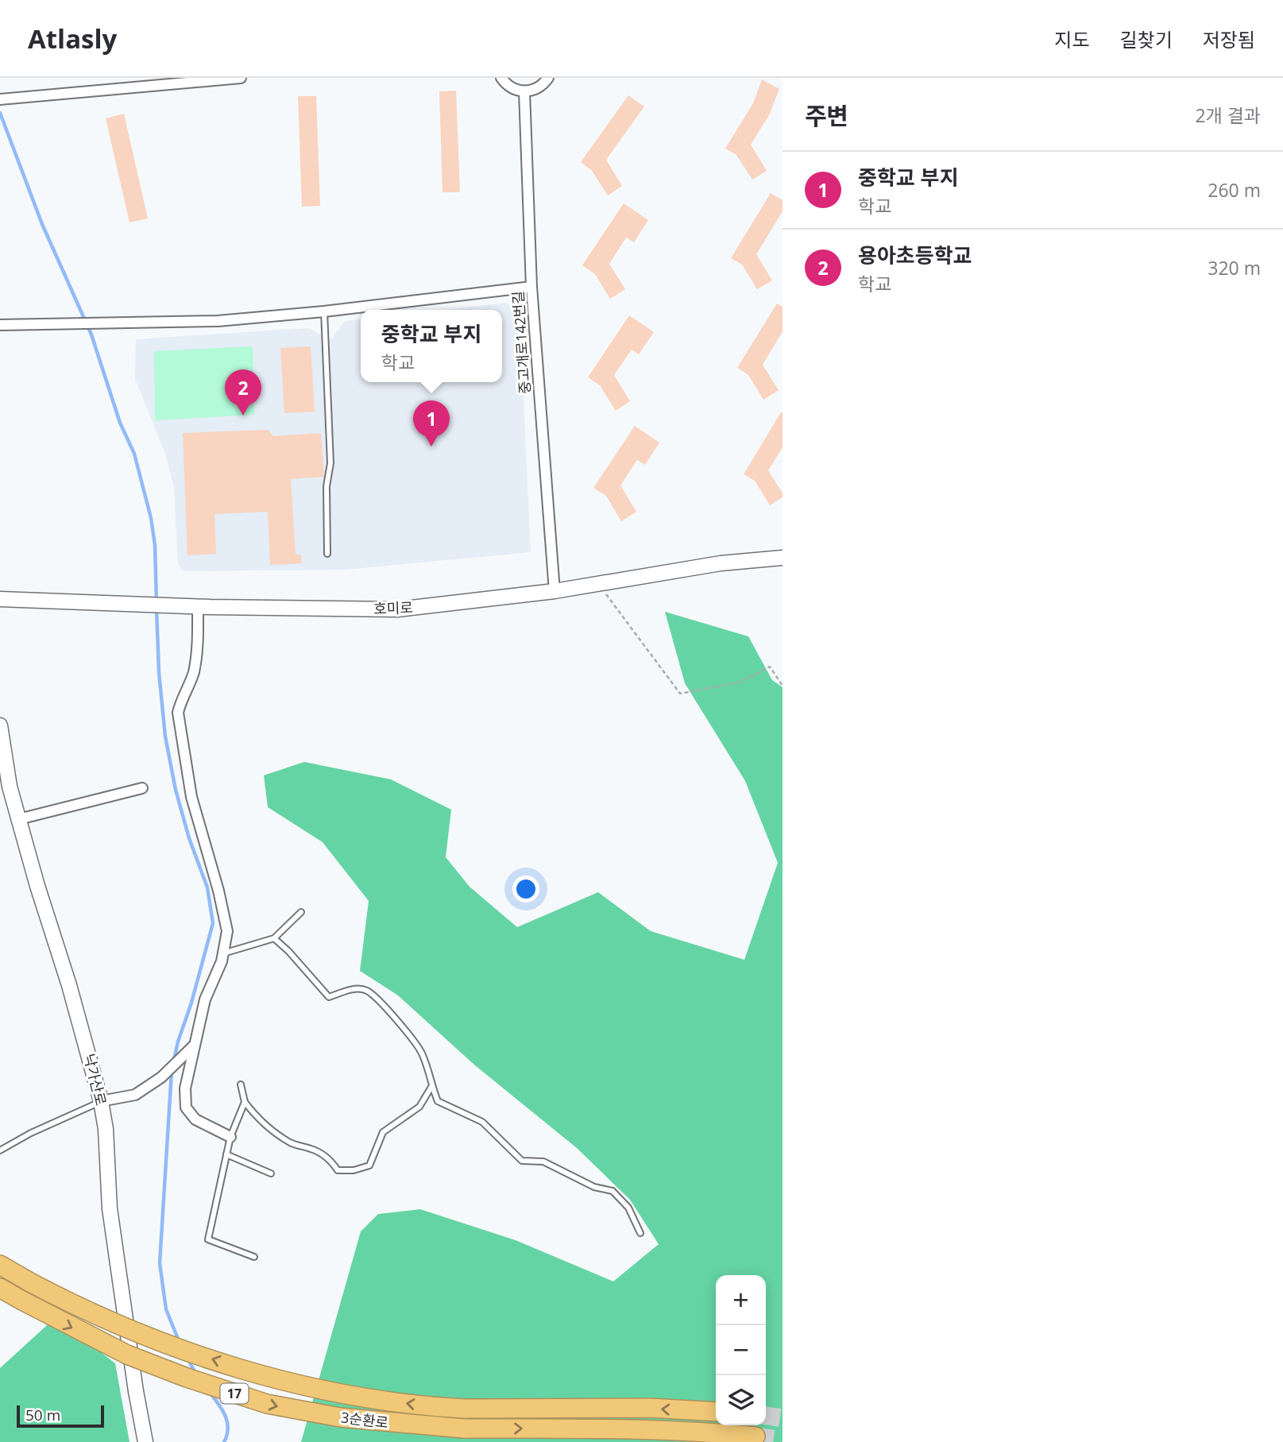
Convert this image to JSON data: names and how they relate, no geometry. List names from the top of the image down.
{
  "streets": {
    "highway": ["17", "3순환로"],
    "street": ["중고개로142번길", "호미로", "낙가산로"]
  },
  "crossings": [
    ["중고개로142번길", "호미로"]
  ],
  "scale_bar": "50 m",
  "page": {
    "header": "Atlasly",
    "nav": ["지도", "길찾기", "저장됨"],
    "heading": ["주변", "2개 결과"],
    "list": [
      {
        "mark": "1",
        "name": "중학교 부지",
        "note": "학교",
        "value": "260 m"
      },
      {
        "mark": "2",
        "name": "용아초등학교",
        "note": "학교",
        "value": "320 m"
      }
    ],
    "popup": ["중학교 부지", "학교"],
    "pins": ["2", "1"],
    "map_buttons": ["+", "−"],
    "scale": "50 m"
  }
}
